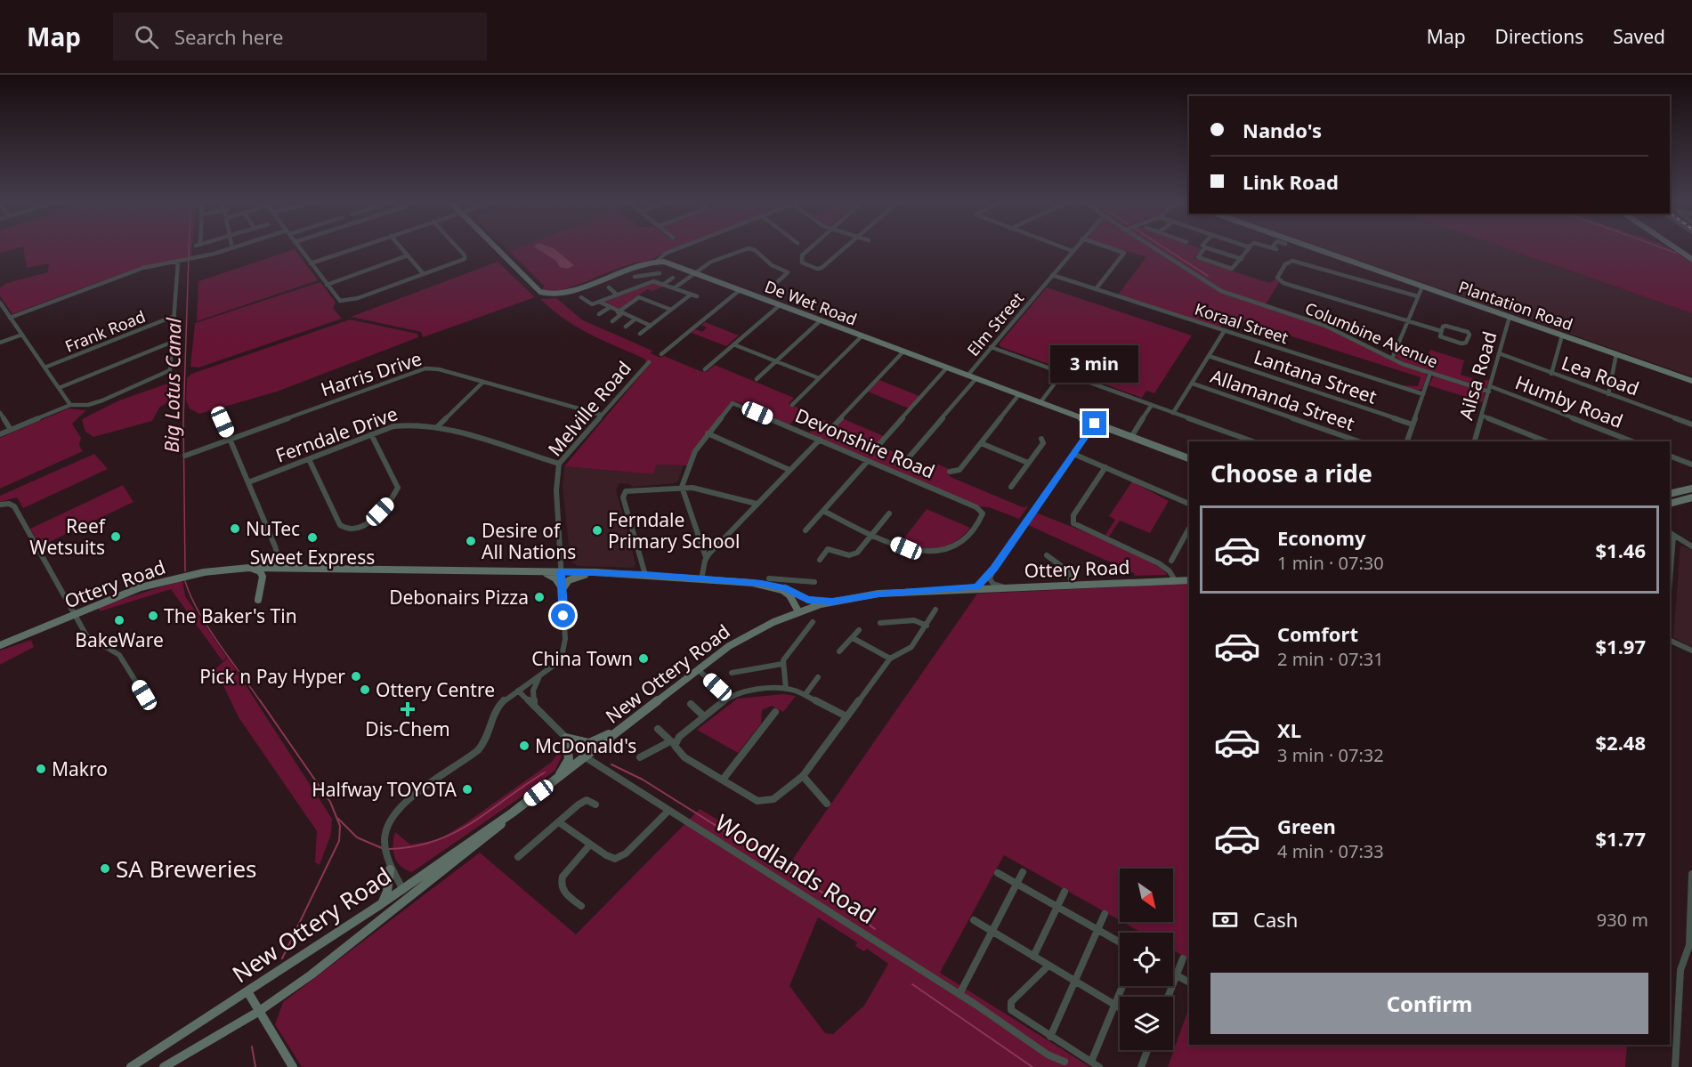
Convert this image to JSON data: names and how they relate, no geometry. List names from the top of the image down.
{
  "streets": {
    "street": [
      "De Wet Road",
      "Plantation Road",
      "Koraal Street",
      "Elm Street",
      "Frank Road",
      "Columbine Avenue",
      "Harris Drive",
      "Ailsa Road",
      "Lea Road",
      "Lantana Street",
      "Allamanda Street",
      "Humby Road",
      "Melville Road",
      "Ferndale Drive",
      "Devonshire Road",
      "Ottery Road",
      "New Ottery Road",
      "Woodlands Road"
    ]
  },
  "crossings": [
    ["De Wet Road", "Elm Street"],
    ["Plantation Road", "Ailsa Road"],
    ["Koraal Street", "Elm Street"],
    ["Columbine Avenue", "Ailsa Road"],
    ["Columbine Avenue", "Humby Road"],
    ["Harris Drive", "Melville Road"],
    ["Ailsa Road", "Lea Road"],
    ["Ailsa Road", "Humby Road"],
    ["Melville Road", "Ferndale Drive"],
    ["Melville Road", "Ottery Road"],
    ["Ottery Road", "New Ottery Road"],
    ["New Ottery Road", "Woodlands Road"]
  ],
  "water": ["Big Lotus Canal"],
  "places": {
    "other": [
      "NuTec",
      "Ferndale Primary School",
      "Reef Wetsuits",
      "Sweet Express",
      "Desire of All Nations",
      "Debonairs Pizza",
      "The Baker's Tin",
      "BakeWare",
      "China Town",
      "Pick n Pay Hyper",
      "Ottery Centre",
      "McDonald's",
      "Makro",
      "Halfway TOYOTA",
      "SA Breweries"
    ],
    "health": ["Dis-Chem"]
  },
  "north": "bottom right",
  "page": {
    "header": "Map",
    "search": "Search here",
    "nav": ["Map", "Directions", "Saved"],
    "banner": ["Nando's", "Link Road"],
    "bubble": "3 min",
    "heading": "Choose a ride",
    "list": [
      {
        "name": "Economy",
        "note": "1 min · 07:30",
        "value": "$1.46"
      },
      {
        "name": "Comfort",
        "note": "2 min · 07:31",
        "value": "$1.97"
      },
      {
        "name": "XL",
        "note": "3 min · 07:32",
        "value": "$2.48"
      },
      {
        "name": "Green",
        "note": "4 min · 07:33",
        "value": "$1.77"
      }
    ],
    "pay": ["Cash", "930 m"],
    "buttons": "Confirm"
  }
}
